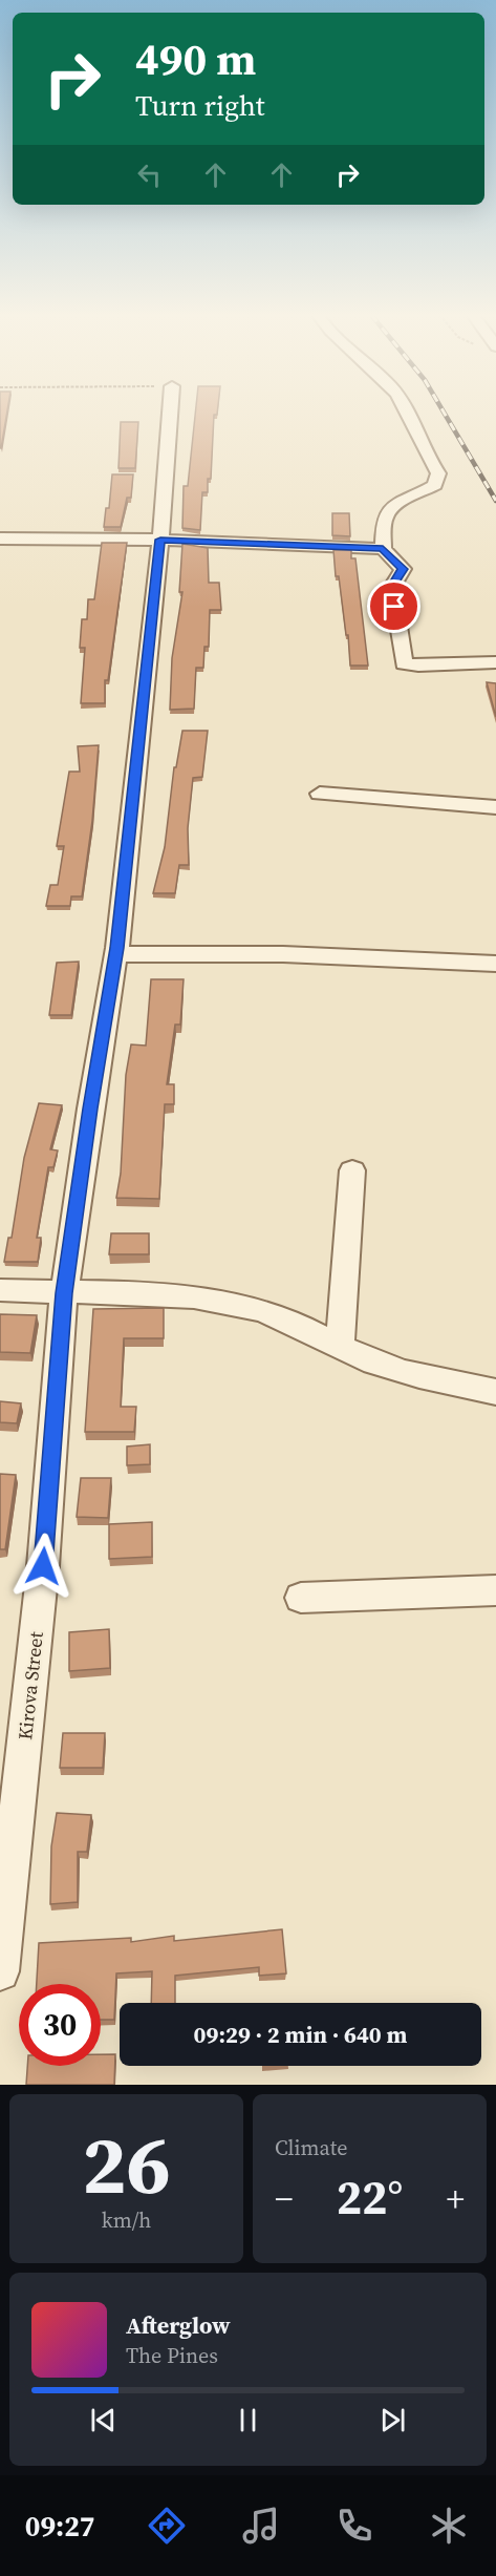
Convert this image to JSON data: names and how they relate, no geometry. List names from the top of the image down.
{
  "streets": {
    "street": ["Kirova Street"]
  },
  "page": {
    "turn": ["490 m", "Turn right"],
    "limit": "30",
    "trip": "09:29 · 2 min · 640 m",
    "tile": [
      ["26", "km/h"],
      "Climate"
    ],
    "heat": ["−", "22°", "+"],
    "song": ["Afterglow", "The Pines"],
    "tabs": "09:27"
  }
}
